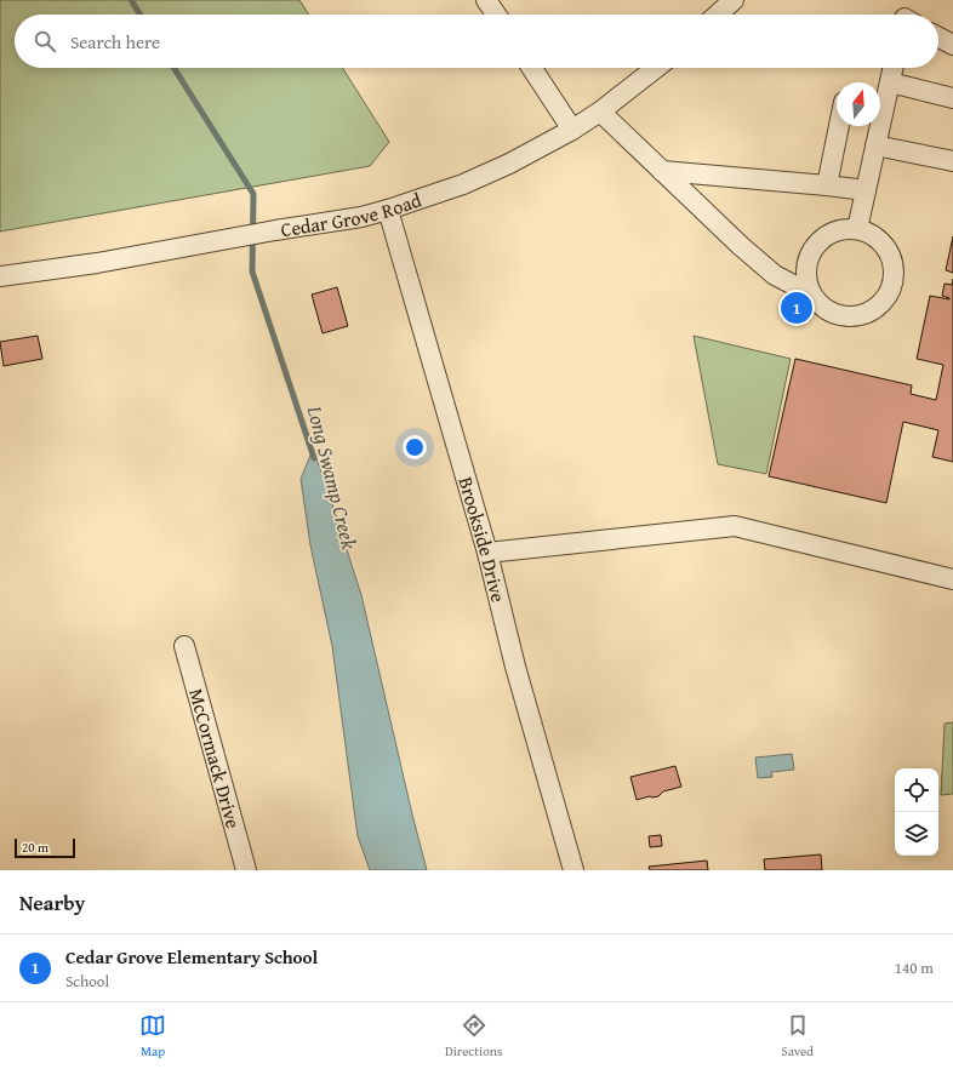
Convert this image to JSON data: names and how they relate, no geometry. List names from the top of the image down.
{
  "streets": {
    "street": ["Cedar Grove Road", "Brookside Drive", "McCormack Drive"]
  },
  "crossings": [
    ["Cedar Grove Road", "Brookside Drive"]
  ],
  "water": ["Long Swamp Creek"],
  "scale_bar": "20 m",
  "north": "top",
  "page": {
    "search": "Search here",
    "pins": "1",
    "scale": "20 m",
    "heading": "Nearby",
    "list": [
      {
        "mark": "1",
        "name": "Cedar Grove Elementary School",
        "note": "School",
        "value": "140 m"
      }
    ],
    "nav": ["Map", "Directions", "Saved"]
  }
}
